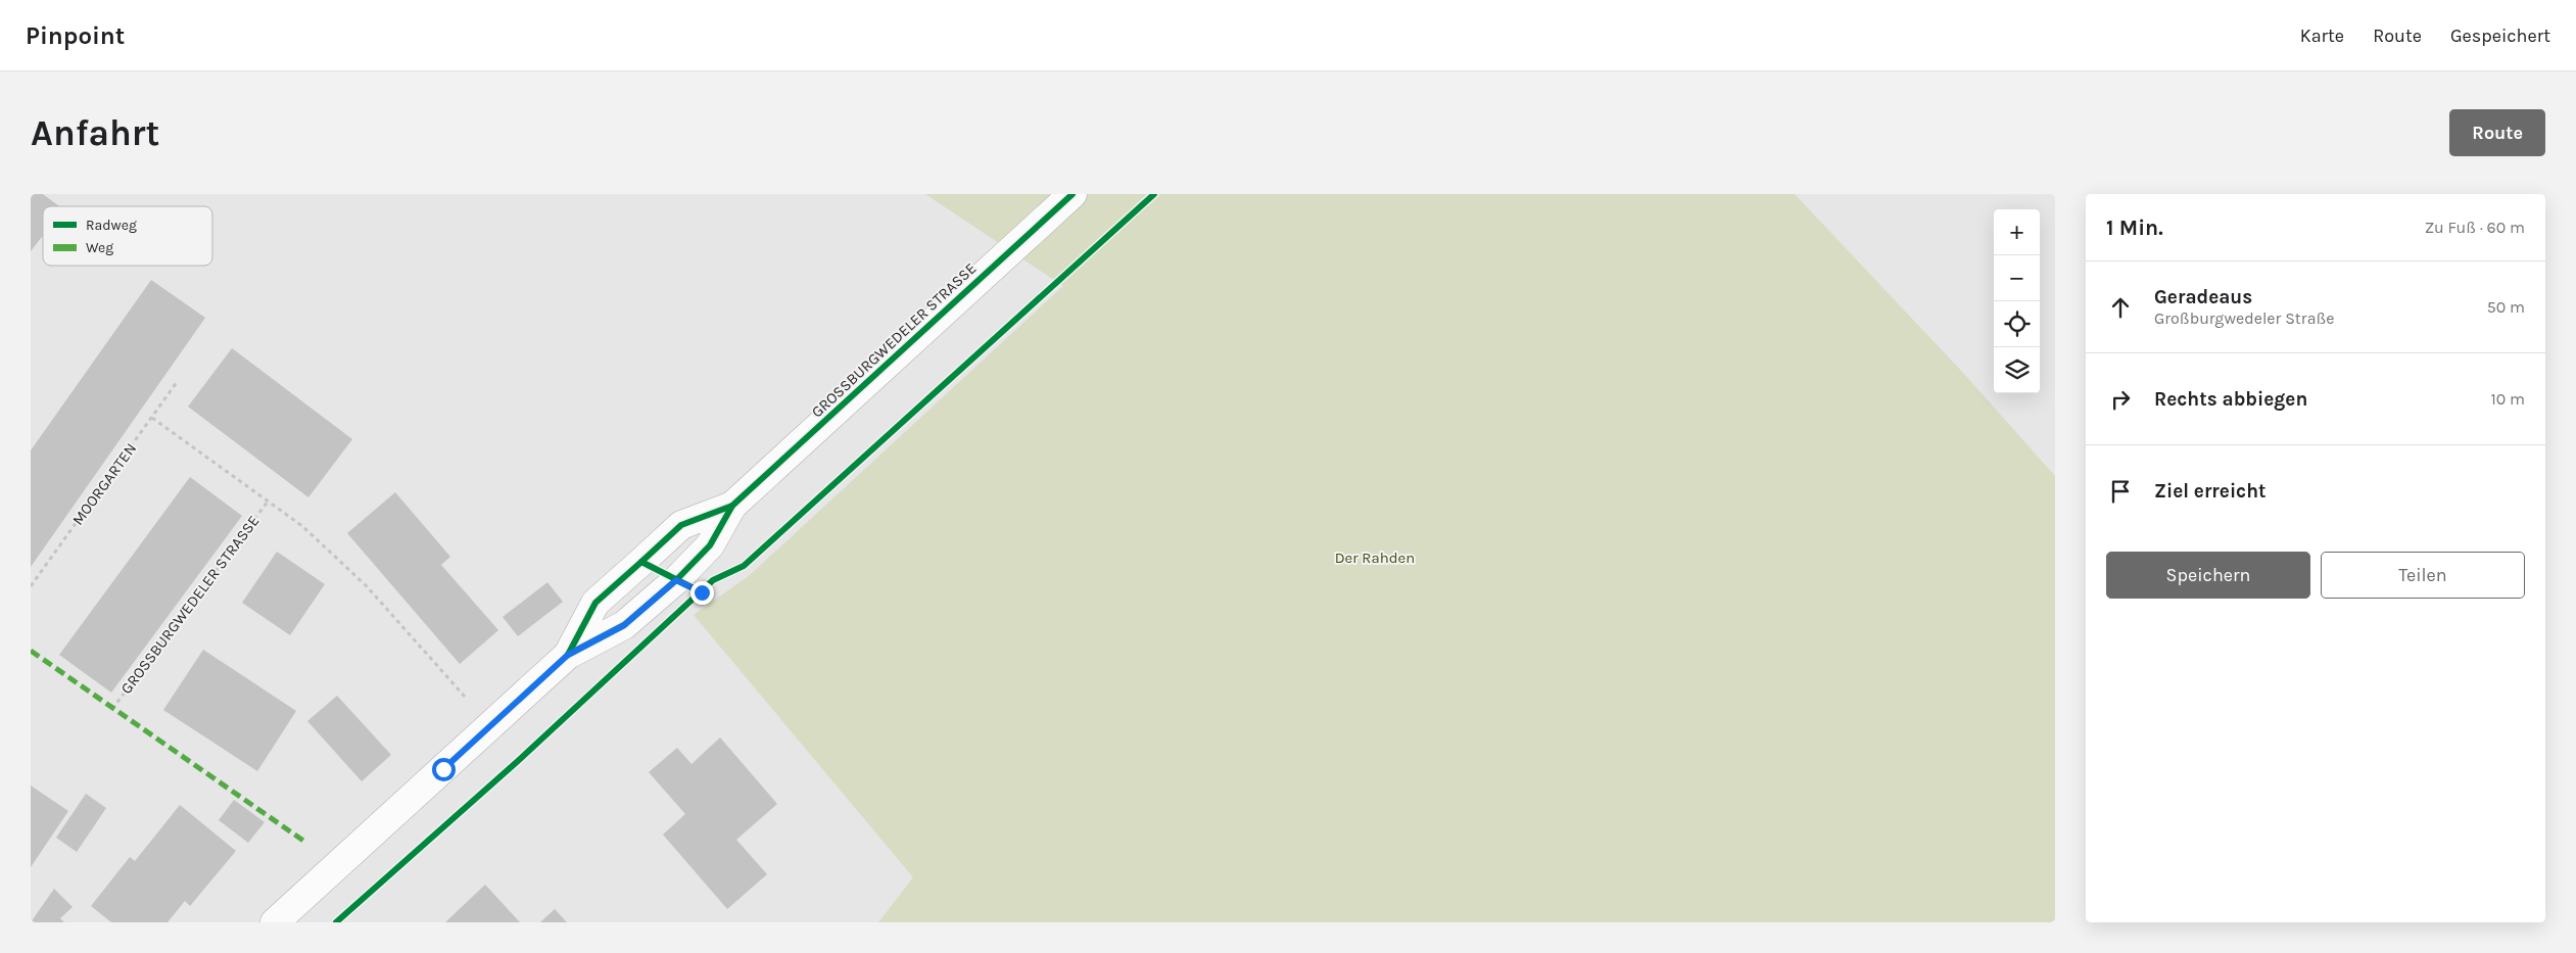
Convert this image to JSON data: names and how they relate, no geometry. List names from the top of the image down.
{
  "streets": {
    "street": ["GROSSBURGWEDELER STRASSE"],
    "path": ["MOORGARTEN"]
  },
  "crossings": [
    ["GROSSBURGWEDELER STRASSE", "MOORGARTEN"]
  ],
  "parks": ["Der Rahden"],
  "legend": ["Radweg", "Weg"],
  "page": {
    "header": "Pinpoint",
    "nav": ["Karte", "Route", "Gespeichert"],
    "buttons": [
      "Route",
      ["Speichern", "Teilen"]
    ],
    "title": "Anfahrt",
    "heading": ["1 Min.", "Zu Fuß · 60 m"],
    "map_buttons": ["+", "−"],
    "list": [
      ["Geradeaus", "Großburgwedeler Straße", "50 m"],
      ["Rechts abbiegen", "10 m"],
      "Ziel erreicht"
    ]
  }
}
